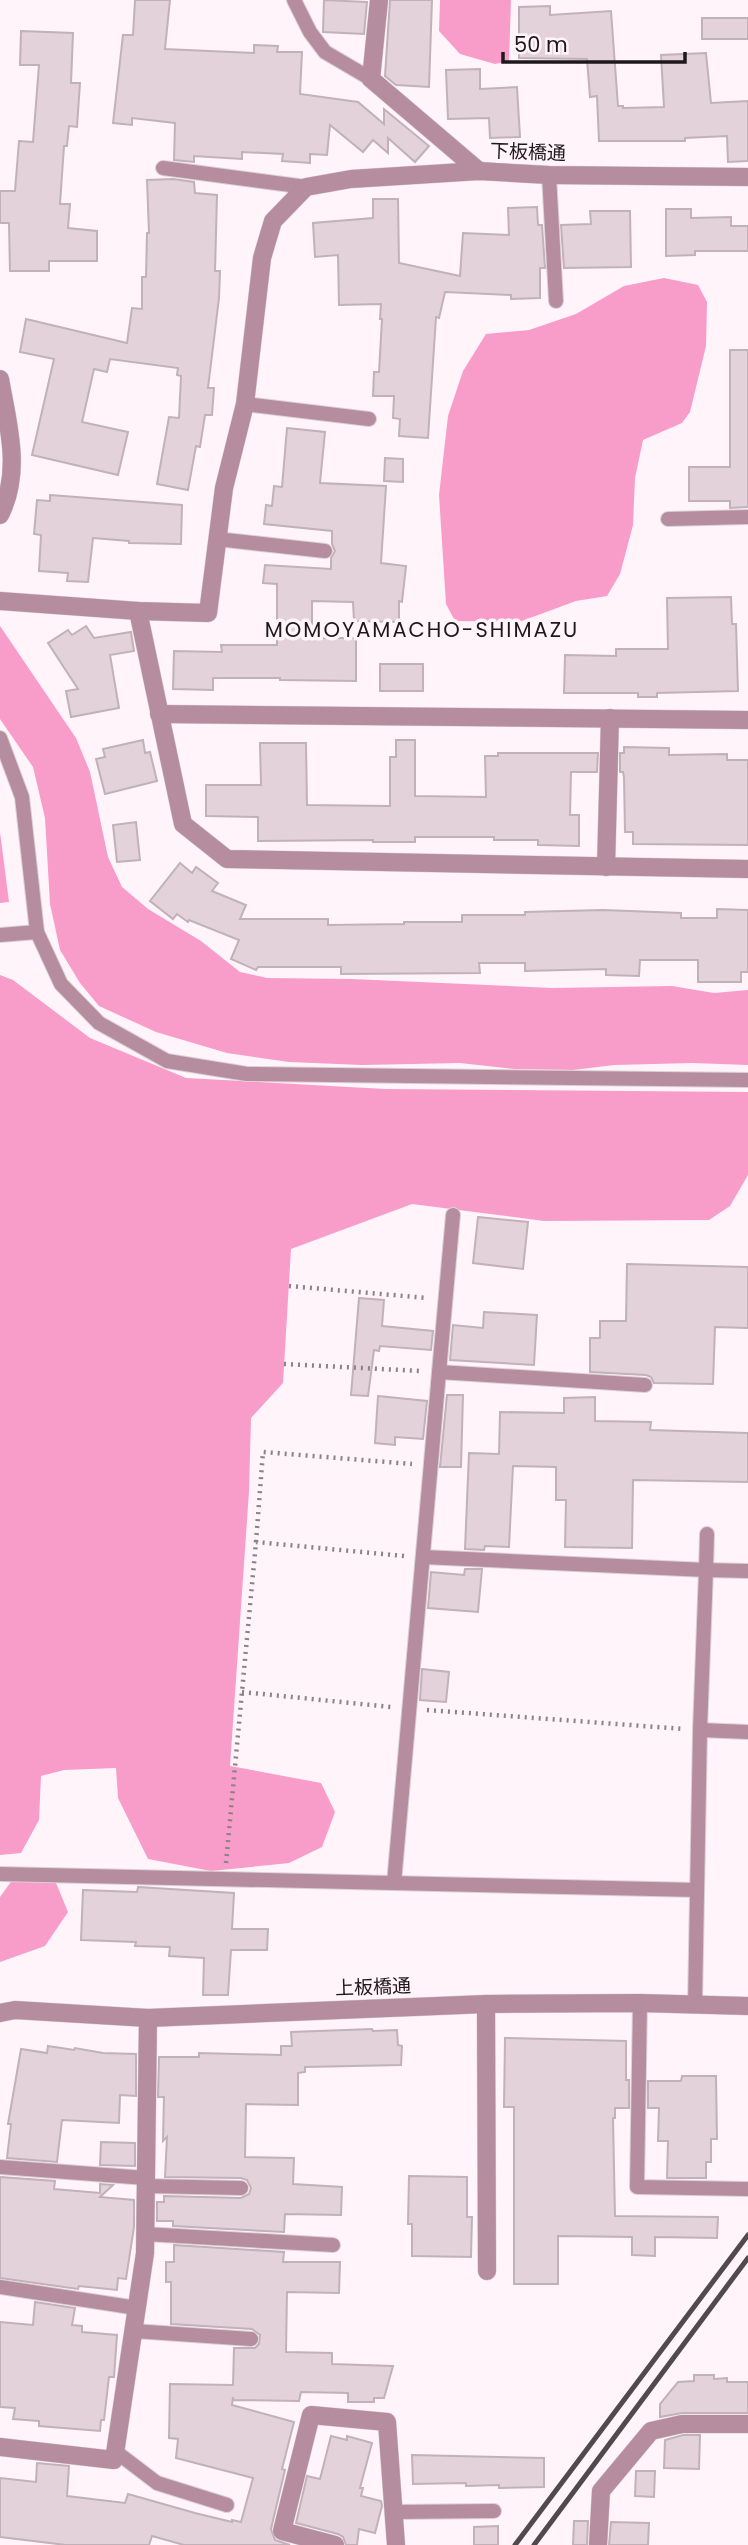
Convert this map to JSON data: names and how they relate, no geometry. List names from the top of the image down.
{
  "streets": {
    "street": ["下板橋通", "上板橋通"]
  },
  "districts": ["MOMOYAMACHO-SHIMAZU"],
  "scale_bar": "50 m"
}
